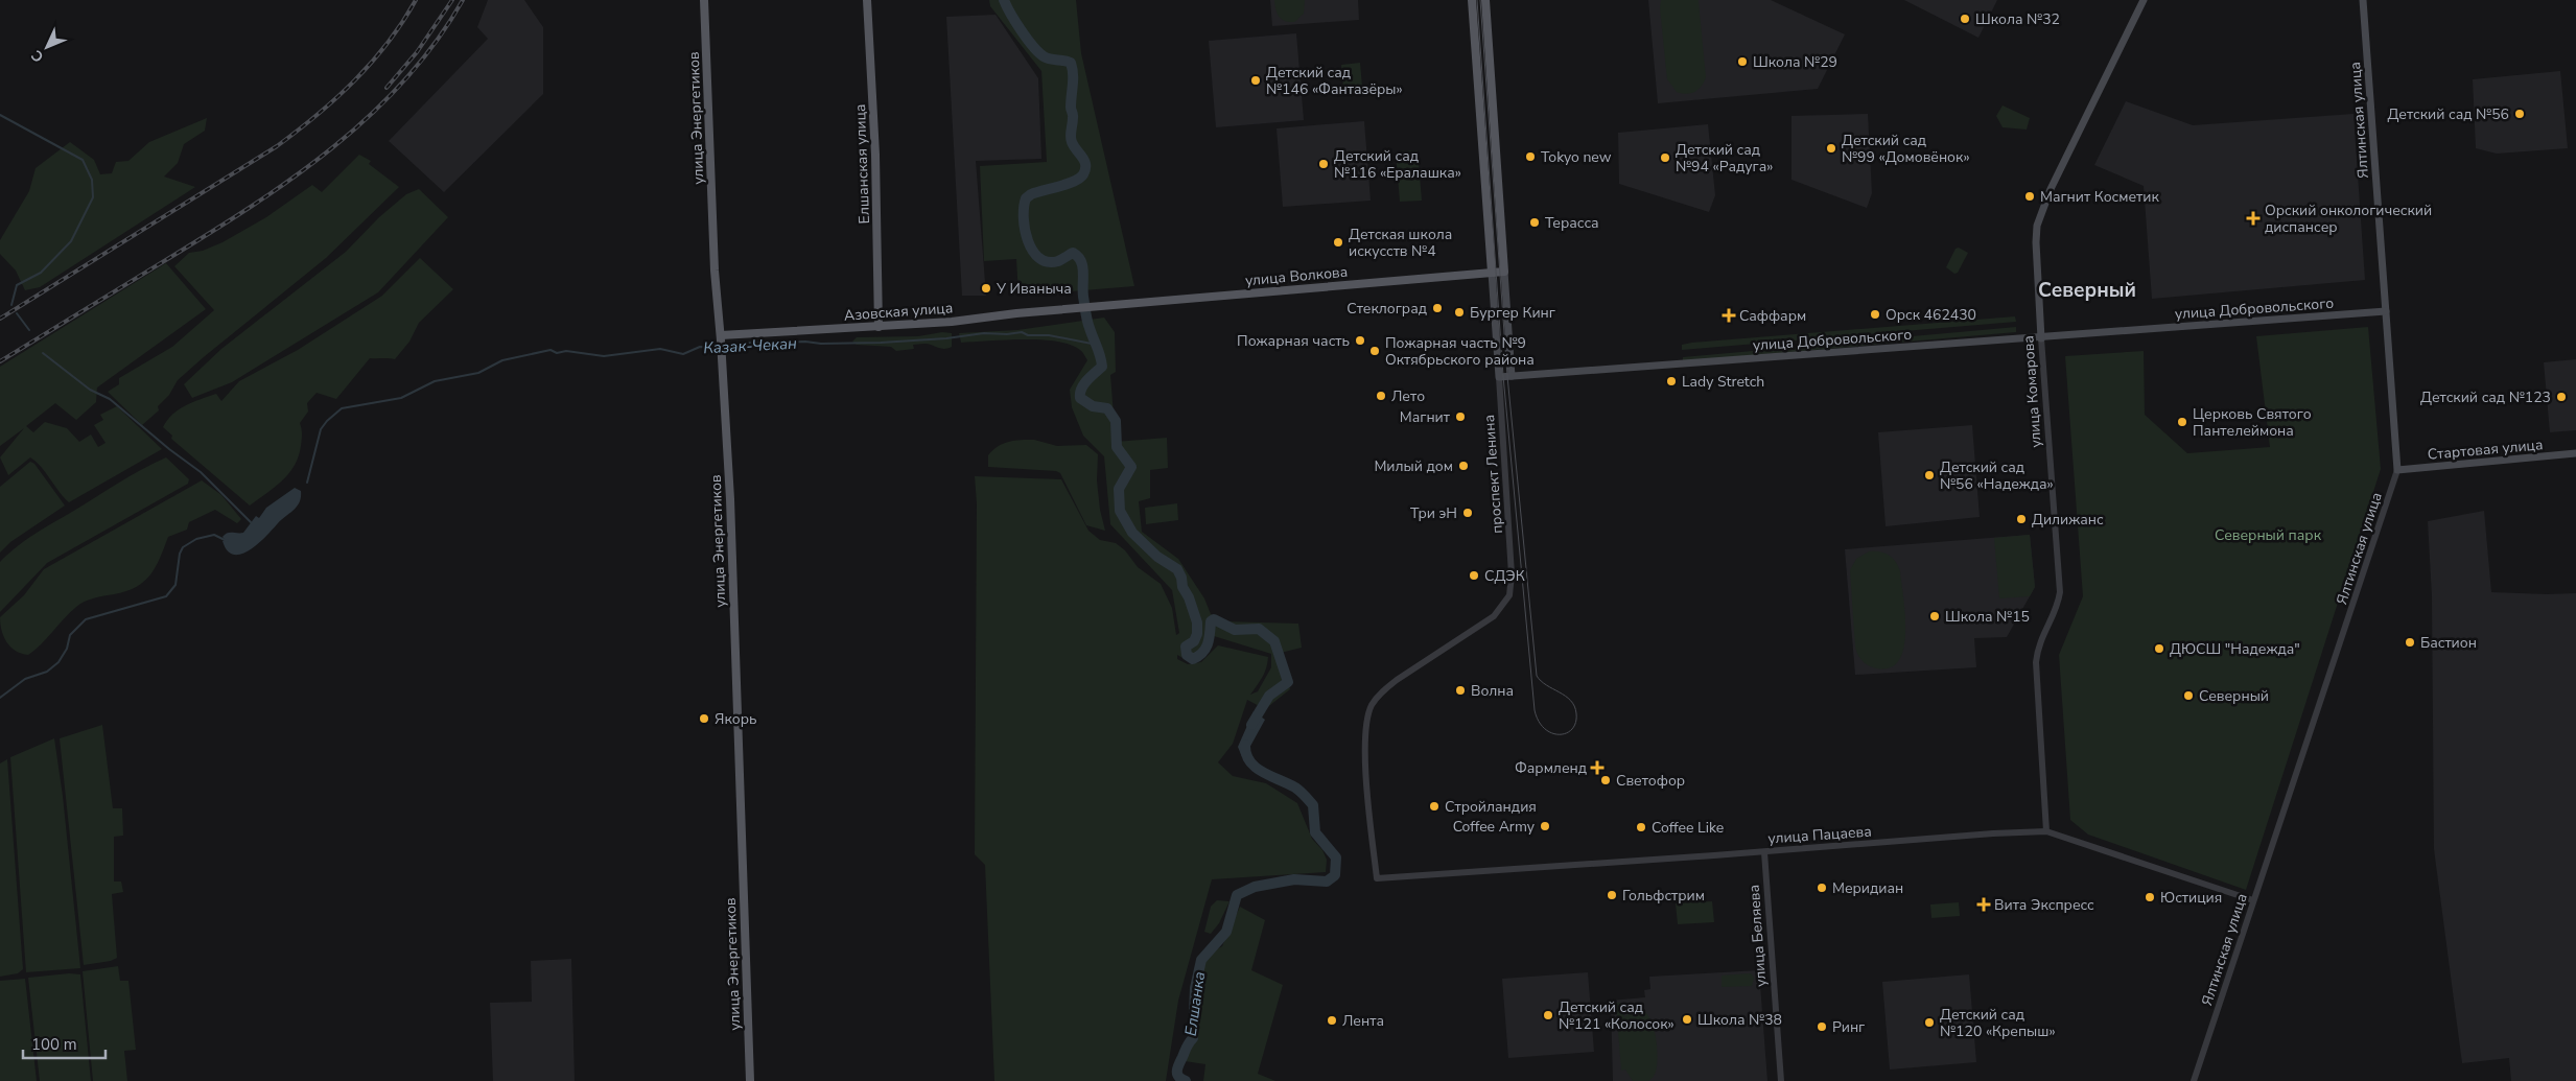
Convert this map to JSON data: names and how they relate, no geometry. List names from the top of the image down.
{
  "streets": {
    "main road": [
      "улица Энергетиков",
      "Ялтинская улица",
      "Елшанская улица",
      "улица Волкова",
      "улица Добровольского",
      "Азовская улица",
      "улица Комарова",
      "Стартовая улица",
      "проспект Ленина"
    ],
    "street": ["улица Пацаева", "улица Беляева"]
  },
  "crossings": [
    ["улица Энергетиков", "Азовская улица"],
    ["Ялтинская улица", "улица Добровольского"],
    ["Ялтинская улица", "Стартовая улица"],
    ["Ялтинская улица", "улица Пацаева"],
    ["Елшанская улица", "Азовская улица"],
    ["улица Волкова", "Азовская улица"],
    ["улица Волкова", "проспект Ленина"],
    ["улица Добровольского", "улица Комарова"],
    ["улица Добровольского", "проспект Ленина"],
    ["улица Комарова", "улица Пацаева"],
    ["проспект Ленина", "улица Пацаева"],
    ["улица Пацаева", "улица Беляева"]
  ],
  "districts": ["Северный"],
  "water": ["Казак-Чекан", "Елшанка"],
  "parks": ["Северный парк"],
  "places": {
    "other": [
      "Школа №32",
      "Школа №29",
      "Детский сад №146 «Фантазёры»",
      "Детский сад №56",
      "Детский сад №99 «Домовёнок»",
      "Tokyo new",
      "Детский сад №94 «Радуга»",
      "Детский сад №116 «Ералашка»",
      "Магнит Косметик",
      "Терасса",
      "Детская школа искусств №4",
      "У Иваныча",
      "Стеклоград",
      "Бургер Кинг",
      "Орск 462430",
      "Пожарная часть",
      "Пожарная часть №9 Октябрьского района",
      "Lady Stretch",
      "Лето",
      "Детский сад №123",
      "Магнит",
      "Церковь Святого Пантелеймона",
      "Милый дом",
      "Детский сад №56 «Надежда»",
      "Три эН",
      "Дилижанс",
      "СДЭК",
      "Школа №15",
      "Бастион",
      "ДЮСШ \"Надежда\"",
      "Волна",
      "Северный",
      "Якорь",
      "Светофор",
      "Стройландия",
      "Coffee Army",
      "Coffee Like",
      "Меридиан",
      "Гольфстрим",
      "Юстиция",
      "Детский сад №121 «Колосок»",
      "Школа №38",
      "Лента",
      "Детский сад №120 «Крепыш»",
      "Ринг"
    ],
    "health": [
      "Орский онкологический диспансер",
      "Саффарм",
      "Фармленд",
      "Вита Экспресс"
    ]
  },
  "scale_bar": "100 m",
  "north": "bottom left"
}
